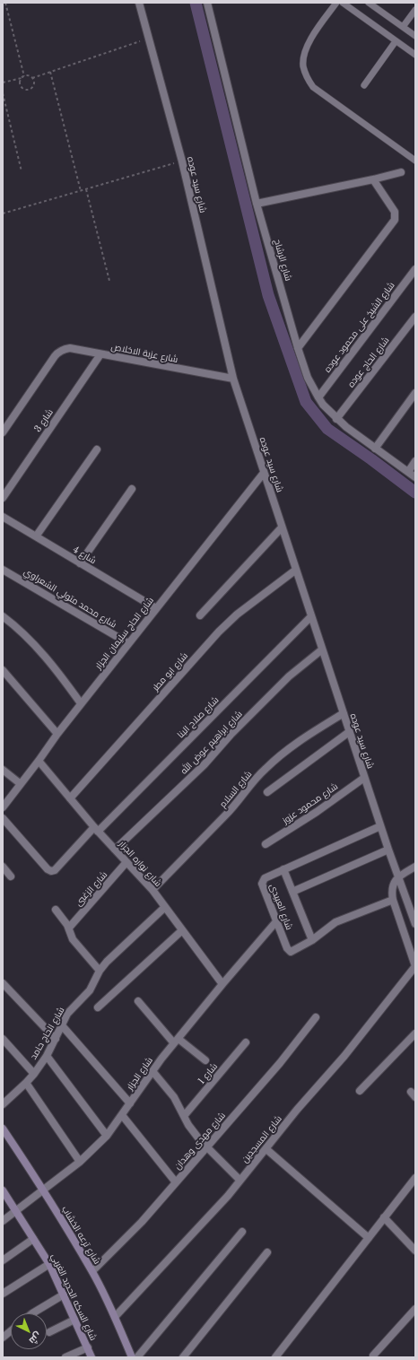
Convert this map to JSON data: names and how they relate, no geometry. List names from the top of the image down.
{
  "streets": {
    "street": [
      "شارع سيد عوده",
      "شارع الرشاح",
      "شارع الشيخ على محمود عوده",
      "شارع عزبة الاخلاص",
      "شارع الحاج عوده",
      "شارع 3",
      "شارع 4",
      "شارع محمد متولي الشعراوي",
      "شارع الحاج سليمان الجزار",
      "شارع ابو مطر",
      "شارع صلاح البنا",
      "شارع ابراهيم عوض الله",
      "شارع السلام",
      "شارع محمود عزوز",
      "شارع نواره الجزار",
      "شارع الزغبى",
      "شارع العبيدى",
      "شارع الحاج حامد",
      "شارع الجزار",
      "شارع 1",
      "شارع المسجدين",
      "شارع مهدى وهدان",
      "شارع ترعه الخشاب",
      "شارع السكه الحديد الغربي"
    ]
  },
  "crossings": [
    ["شارع سيد عوده", "شارع عزبة الاخلاص"],
    ["شارع سيد عوده", "شارع الحاج سليمان الجزار"],
    ["شارع سيد عوده", "شارع ابو مطر"],
    ["شارع سيد عوده", "شارع صلاح البنا"],
    ["شارع سيد عوده", "شارع ابراهيم عوض الله"],
    ["شارع سيد عوده", "شارع السلام"],
    ["شارع سيد عوده", "شارع محمود عزوز"],
    ["شارع سيد عوده", "شارع العبيدى"],
    ["شارع الرشاح", "شارع الشيخ على محمود عوده"],
    ["شارع الرشاح", "شارع الحاج عوده"],
    ["شارع عزبة الاخلاص", "شارع 3"],
    ["شارع 4", "شارع الحاج سليمان الجزار"],
    ["شارع محمد متولي الشعراوي", "شارع الحاج سليمان الجزار"],
    ["شارع الحاج سليمان الجزار", "شارع نواره الجزار"],
    ["شارع ابو مطر", "شارع نواره الجزار"],
    ["شارع صلاح البنا", "شارع نواره الجزار"],
    ["شارع ابراهيم عوض الله", "شارع نواره الجزار"],
    ["شارع السلام", "شارع نواره الجزار"],
    ["شارع نواره الجزار", "شارع الزغبى"],
    ["شارع نواره الجزار", "شارع الحاج حامد"],
    ["شارع نواره الجزار", "شارع الجزار"],
    ["شارع العبيدى", "شارع الجزار"],
    ["شارع الجزار", "شارع ترعه الخشاب"],
    ["شارع الجزار", "شارع السكه الحديد الغربي"],
    ["شارع المسجدين", "شارع ترعه الخشاب"],
    ["شارع مهدى وهدان", "شارع ترعه الخشاب"]
  ],
  "north": "bottom right"
}
